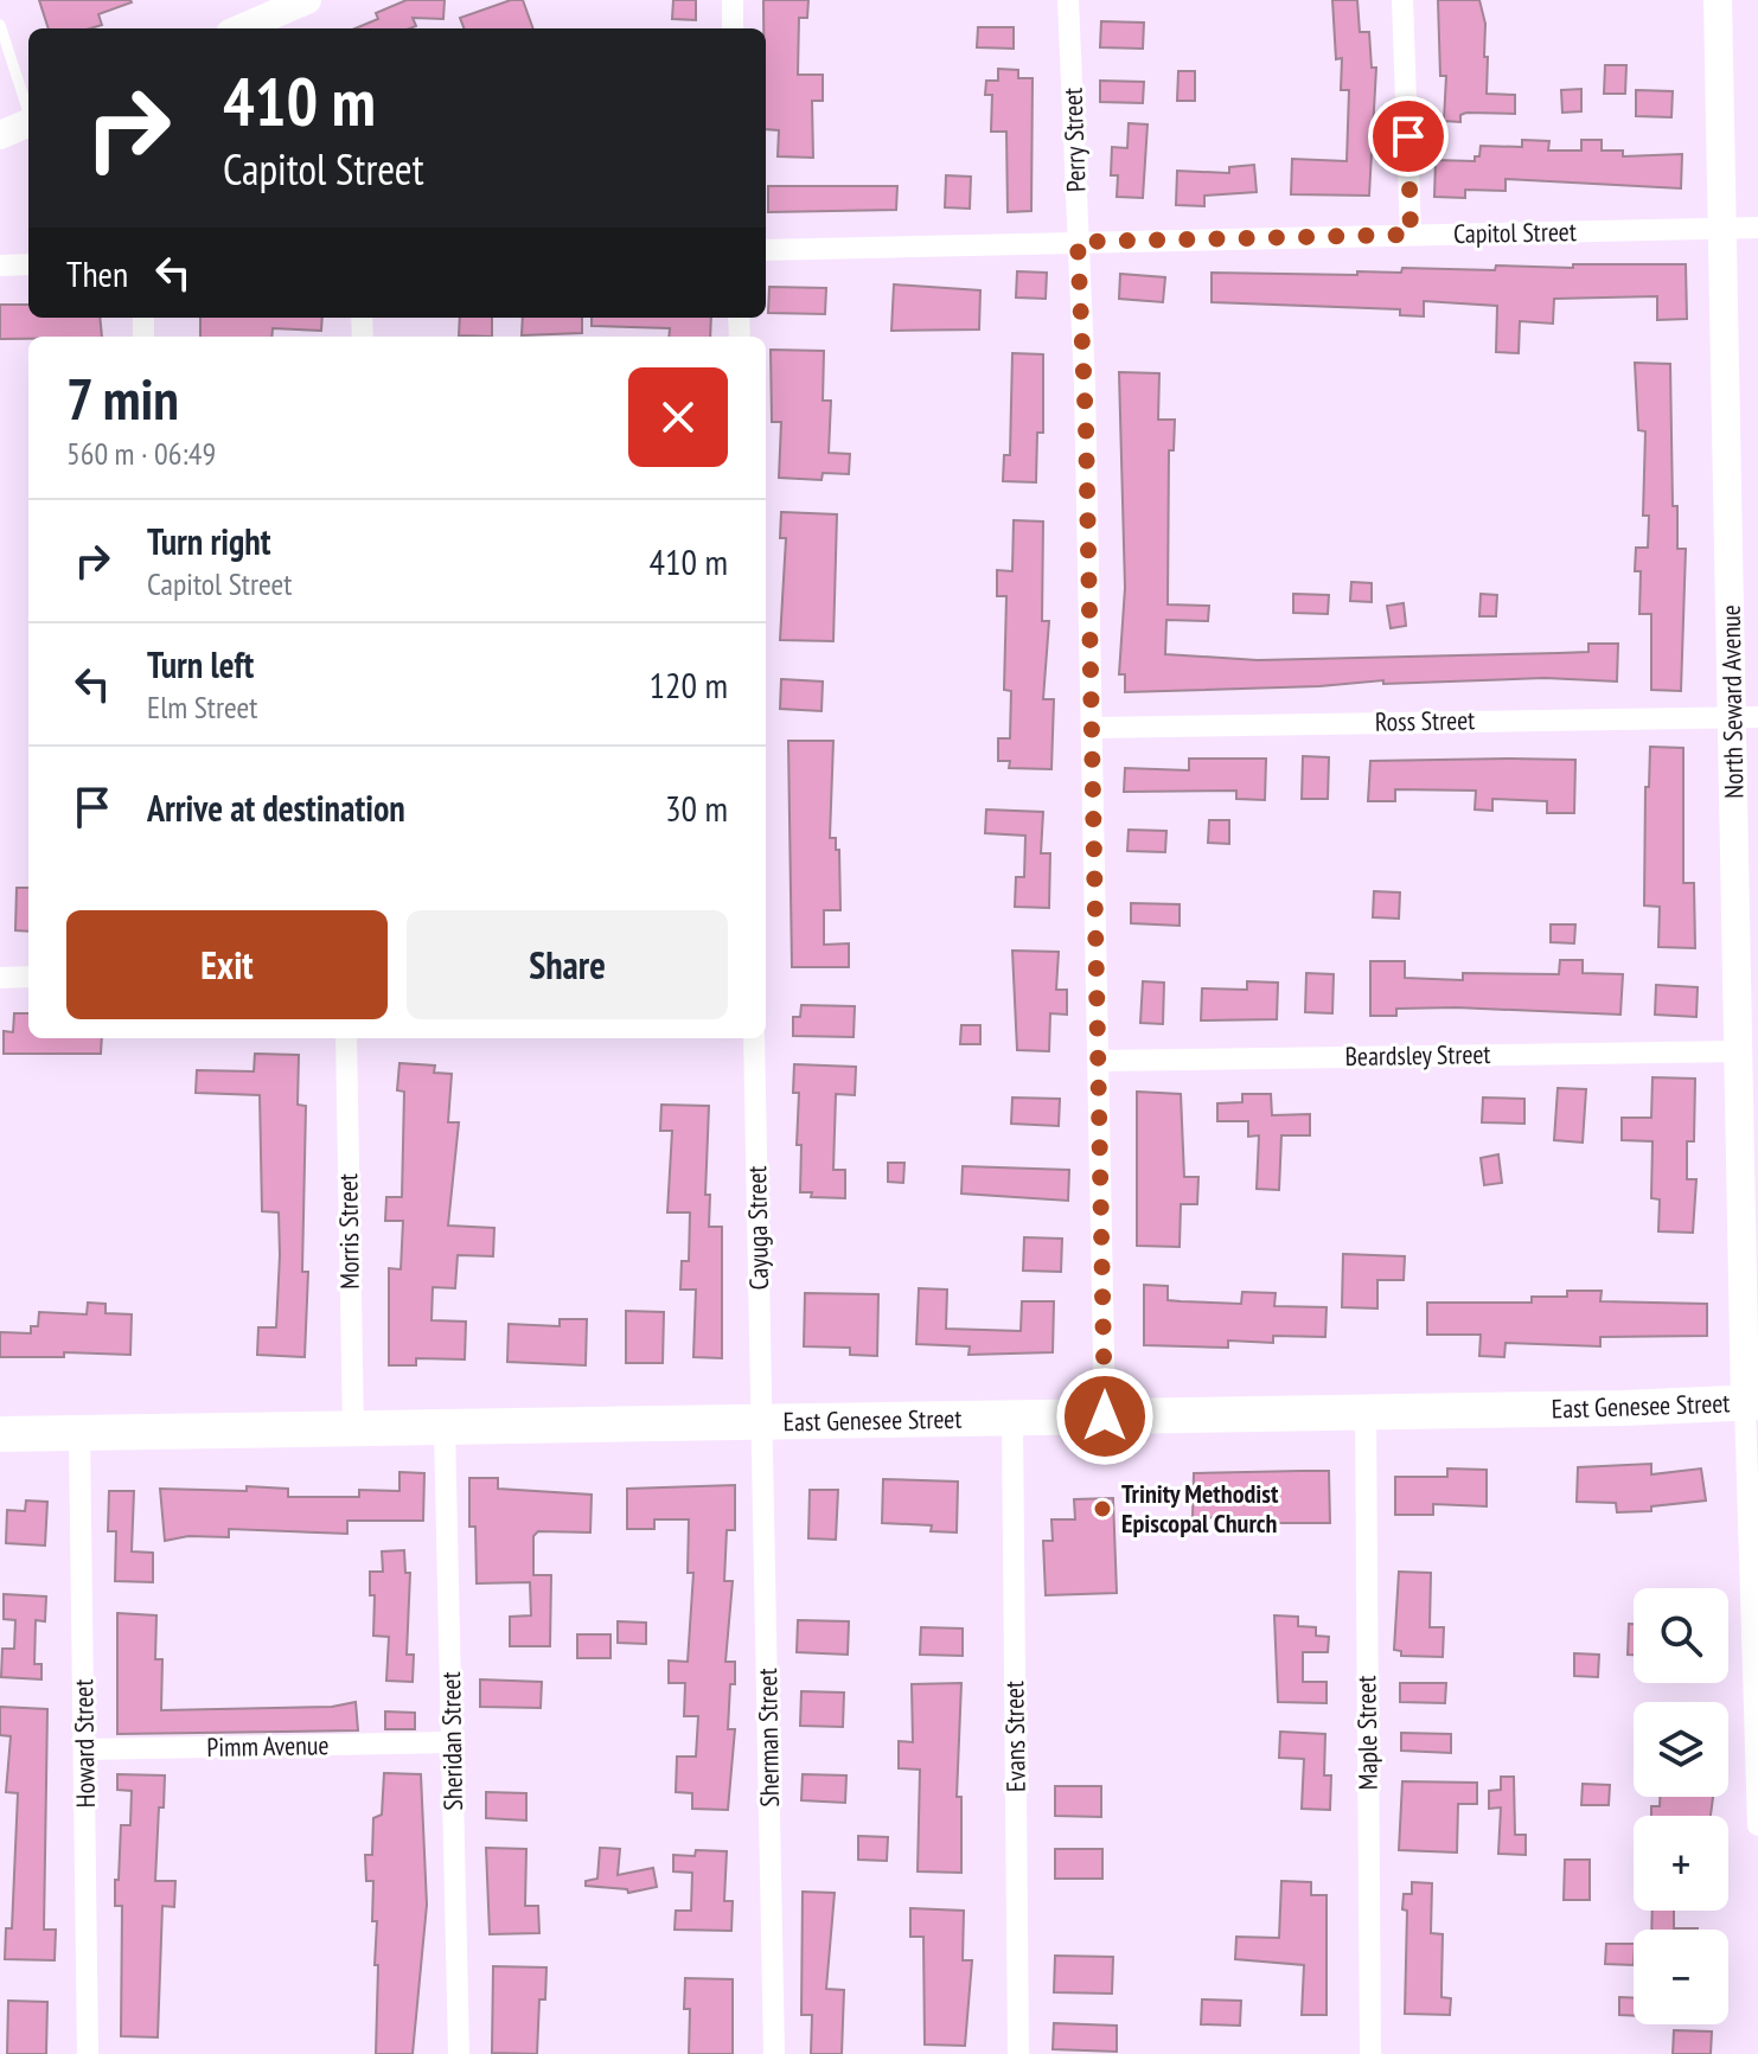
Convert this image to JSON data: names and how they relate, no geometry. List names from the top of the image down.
{
  "streets": {
    "highway": ["East Genesee Street"],
    "street": [
      "Perry Street",
      "Capitol Street",
      "North Seward Avenue",
      "Ross Street",
      "Beardsley Street",
      "Cayuga Street",
      "Morris Street",
      "Maple Street",
      "Evans Street",
      "Sherman Street",
      "Sheridan Street",
      "Howard Street",
      "Pimm Avenue"
    ]
  },
  "crossings": [
    ["Perry Street", "Capitol Street"],
    ["Perry Street", "Ross Street"],
    ["Perry Street", "Beardsley Street"],
    ["Perry Street", "East Genesee Street"],
    ["Capitol Street", "North Seward Avenue"],
    ["North Seward Avenue", "Ross Street"],
    ["North Seward Avenue", "Beardsley Street"],
    ["North Seward Avenue", "East Genesee Street"],
    ["Cayuga Street", "East Genesee Street"],
    ["Cayuga Street", "Sherman Street"],
    ["Morris Street", "East Genesee Street"],
    ["East Genesee Street", "Maple Street"],
    ["East Genesee Street", "Evans Street"],
    ["East Genesee Street", "Sherman Street"],
    ["East Genesee Street", "Sheridan Street"],
    ["East Genesee Street", "Howard Street"],
    ["Sheridan Street", "Pimm Avenue"],
    ["Howard Street", "Pimm Avenue"]
  ],
  "places": ["Trinity Methodist Episcopal Church"],
  "page": {
    "turn": ["410 m", "Capitol Street"],
    "then": "Then",
    "heading": ["7 min", "560 m · 06:49"],
    "list": [
      {
        "name": "Turn right",
        "note": "Capitol Street",
        "value": "410 m"
      },
      {
        "name": "Turn left",
        "note": "Elm Street",
        "value": "120 m"
      },
      {
        "name": "Arrive at destination",
        "value": "30 m"
      }
    ],
    "buttons": ["Exit", "Share"],
    "map_buttons": ["+", "−"]
  }
}
